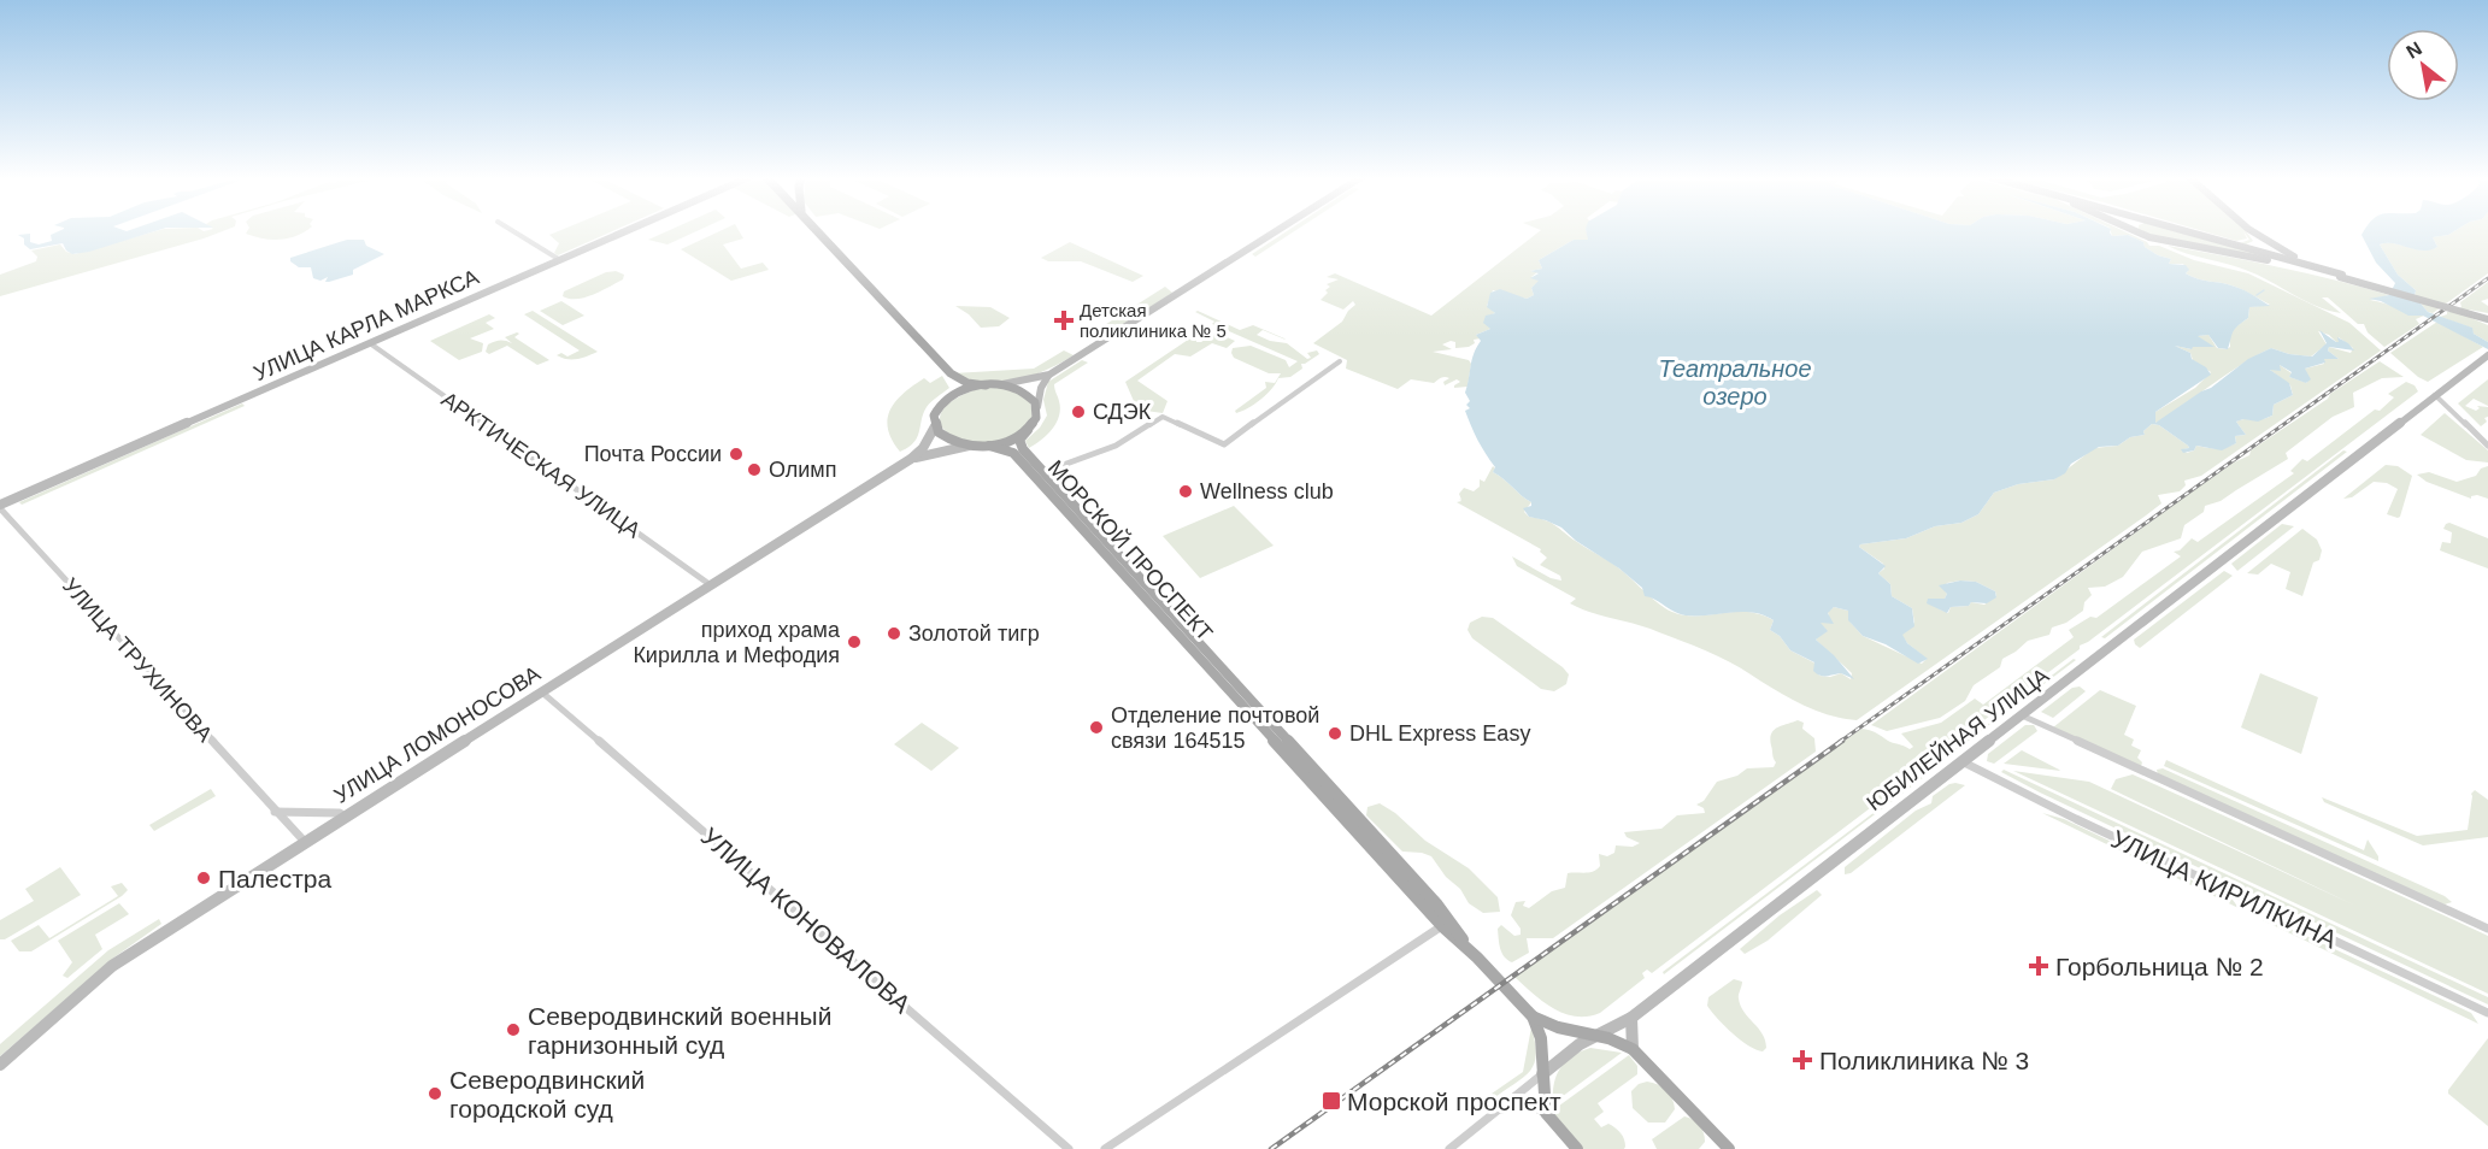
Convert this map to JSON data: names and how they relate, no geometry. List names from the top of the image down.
{
  "streets": {
    "main road": [
      "УЛИЦА КАРЛА МАРКСА",
      "МОРСКОЙ ПРОСПЕКТ",
      "УЛИЦА ЛОМОНОСОВА",
      "ЮБИЛЕЙНАЯ УЛИЦА"
    ],
    "street": [
      "АРКТИЧЕСКАЯ УЛИЦА",
      "УЛИЦА ТРУХИНОВА",
      "УЛИЦА КИРИЛКИНА",
      "УЛИЦА КОНОВАЛОВА"
    ]
  },
  "crossings": [
    ["УЛИЦА КАРЛА МАРКСА", "АРКТИЧЕСКАЯ УЛИЦА"],
    ["УЛИЦА КАРЛА МАРКСА", "УЛИЦА ТРУХИНОВА"],
    ["АРКТИЧЕСКАЯ УЛИЦА", "УЛИЦА ЛОМОНОСОВА"],
    ["МОРСКОЙ ПРОСПЕКТ", "ЮБИЛЕЙНАЯ УЛИЦА"],
    ["УЛИЦА ТРУХИНОВА", "УЛИЦА ЛОМОНОСОВА"],
    ["УЛИЦА ЛОМОНОСОВА", "УЛИЦА КОНОВАЛОВА"],
    ["ЮБИЛЕЙНАЯ УЛИЦА", "УЛИЦА КИРИЛКИНА"]
  ],
  "water": ["Театральное озеро"],
  "places": {
    "health": ["Детская поликлиника № 5", "Горбольница № 2", "Поликлиника № 3"],
    "other": [
      "СДЭК",
      "Почта России",
      "Олимп",
      "Wellness club",
      "Золотой тигр",
      "приход храма Кирилла и Мефодия",
      "Отделение почтовой связи 164515",
      "DHL Express Easy",
      "Палестра",
      "Северодвинский военный гарнизонный суд",
      "Северодвинский городской суд"
    ],
    "transit": ["Морской проспект"]
  },
  "north": "top left"
}
